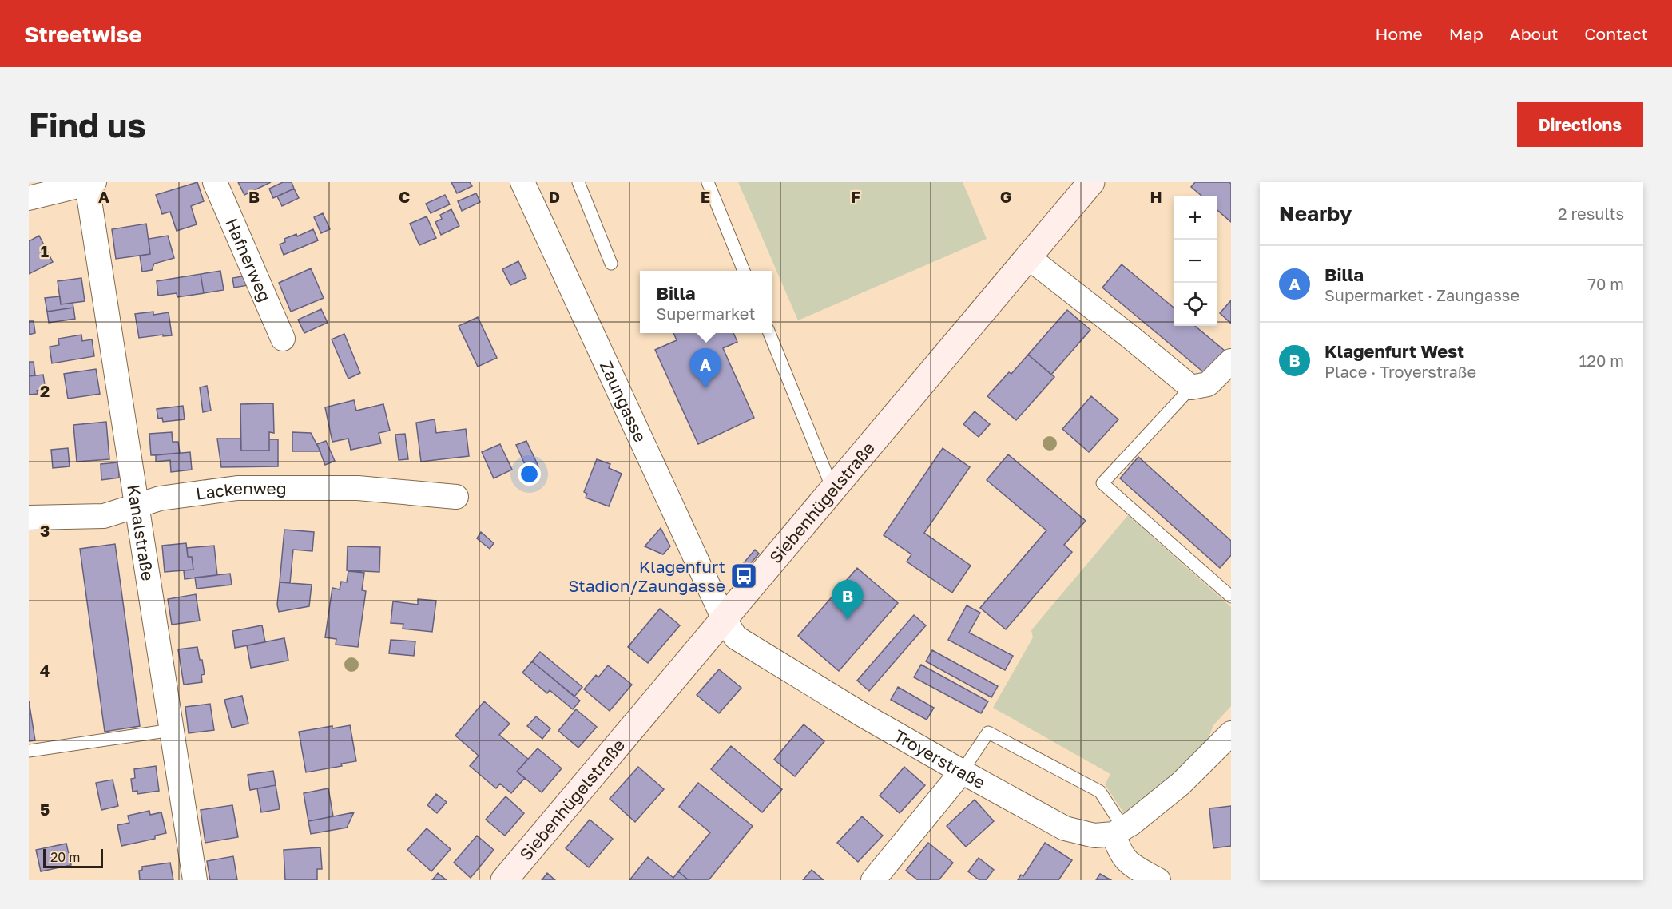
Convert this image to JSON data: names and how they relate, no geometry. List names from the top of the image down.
{
  "streets": {
    "street": [
      "Hafnerweg",
      "Zaungasse",
      "Lackenweg",
      "Siebenhügelstraße",
      "Kanalstraße",
      "Troyerstraße"
    ]
  },
  "crossings": [
    ["Zaungasse", "Siebenhügelstraße"],
    ["Zaungasse", "Troyerstraße"],
    ["Lackenweg", "Kanalstraße"],
    ["Siebenhügelstraße", "Troyerstraße"]
  ],
  "places": {
    "bus stop": ["Klagenfurt Stadion/Zaungasse"]
  },
  "scale_bar": "20 m",
  "page": {
    "header": "Streetwise",
    "nav": [
      "Home",
      "Map",
      "About",
      "Contact"
    ],
    "buttons": "Directions",
    "title": "Find us",
    "heading": ["Nearby", "2 results"],
    "map_buttons": ["+", "−"],
    "list": [
      {
        "mark": "A",
        "name": "Billa",
        "note": "Supermarket · Zaungasse",
        "value": "70 m"
      },
      {
        "mark": "B",
        "name": "Klagenfurt West",
        "note": "Place · Troyerstraße",
        "value": "120 m"
      }
    ],
    "popup": ["Billa", "Supermarket"],
    "pins": ["A", "B"],
    "scale": "20 m"
  },
  "grid": {
    "columns": [
      "A",
      "B",
      "C",
      "D",
      "E",
      "F",
      "G",
      "H"
    ],
    "rows": [
      "1",
      "2",
      "3",
      "4",
      "5"
    ]
  }
}
